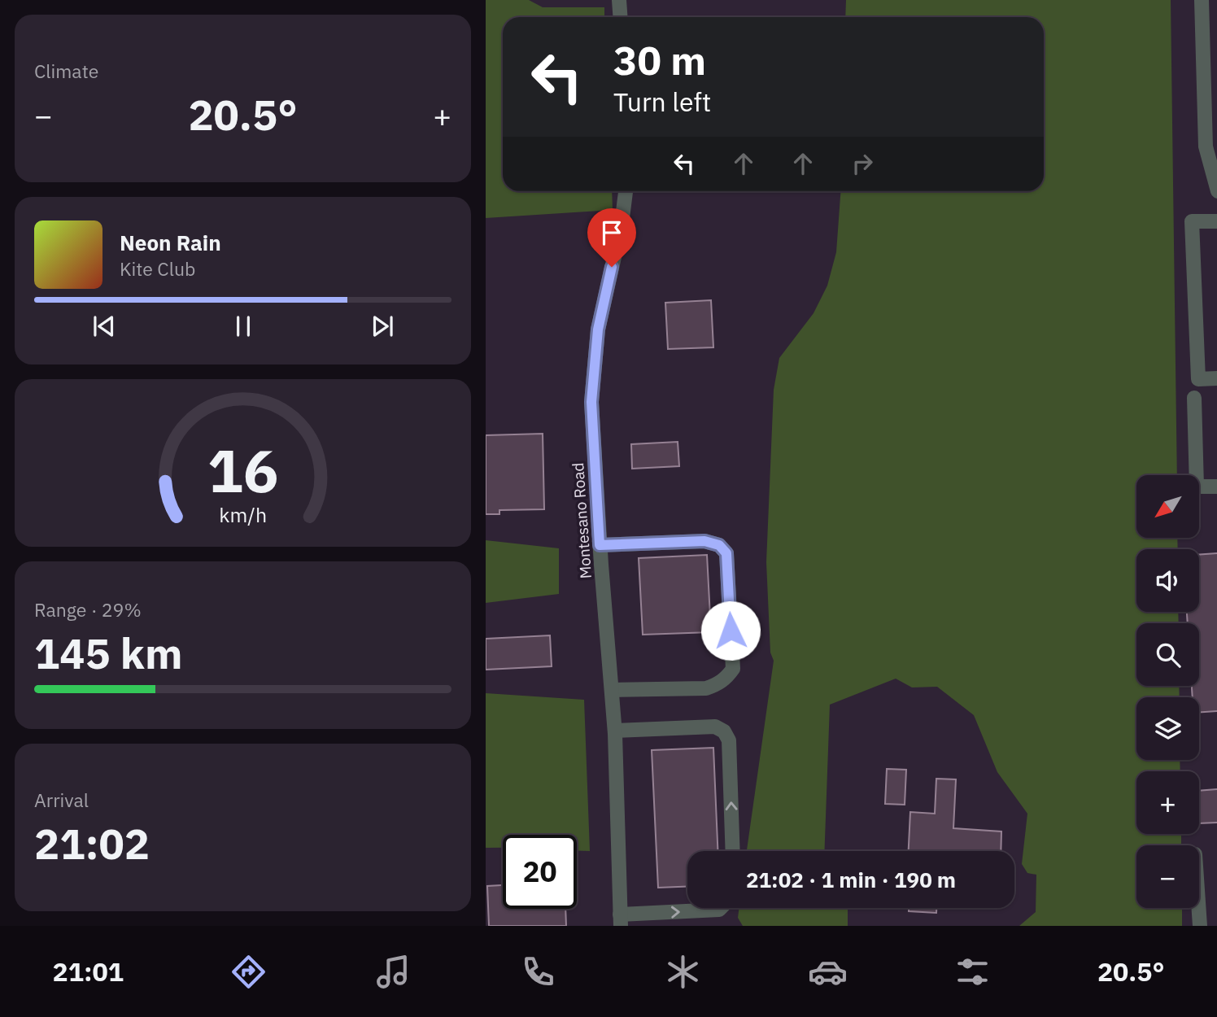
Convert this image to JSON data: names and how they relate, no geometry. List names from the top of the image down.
{
  "streets": {
    "street": ["Montesano Road"]
  },
  "north": "bottom left",
  "page": {
    "tile": [
      "Climate",
      ["Range · 29%", "145 km"],
      ["Arrival", "21:02"]
    ],
    "turn": ["30 m", "Turn left"],
    "heat": ["−", "20.5°", "+"],
    "song": ["Neon Rain", "Kite Club"],
    "map_buttons": ["+", "−"],
    "limit": "20",
    "trip": "21:02 · 1 min · 190 m",
    "tabs": ["21:01", "20.5°"],
    "gauge": ["16", "km/h"]
  }
}
